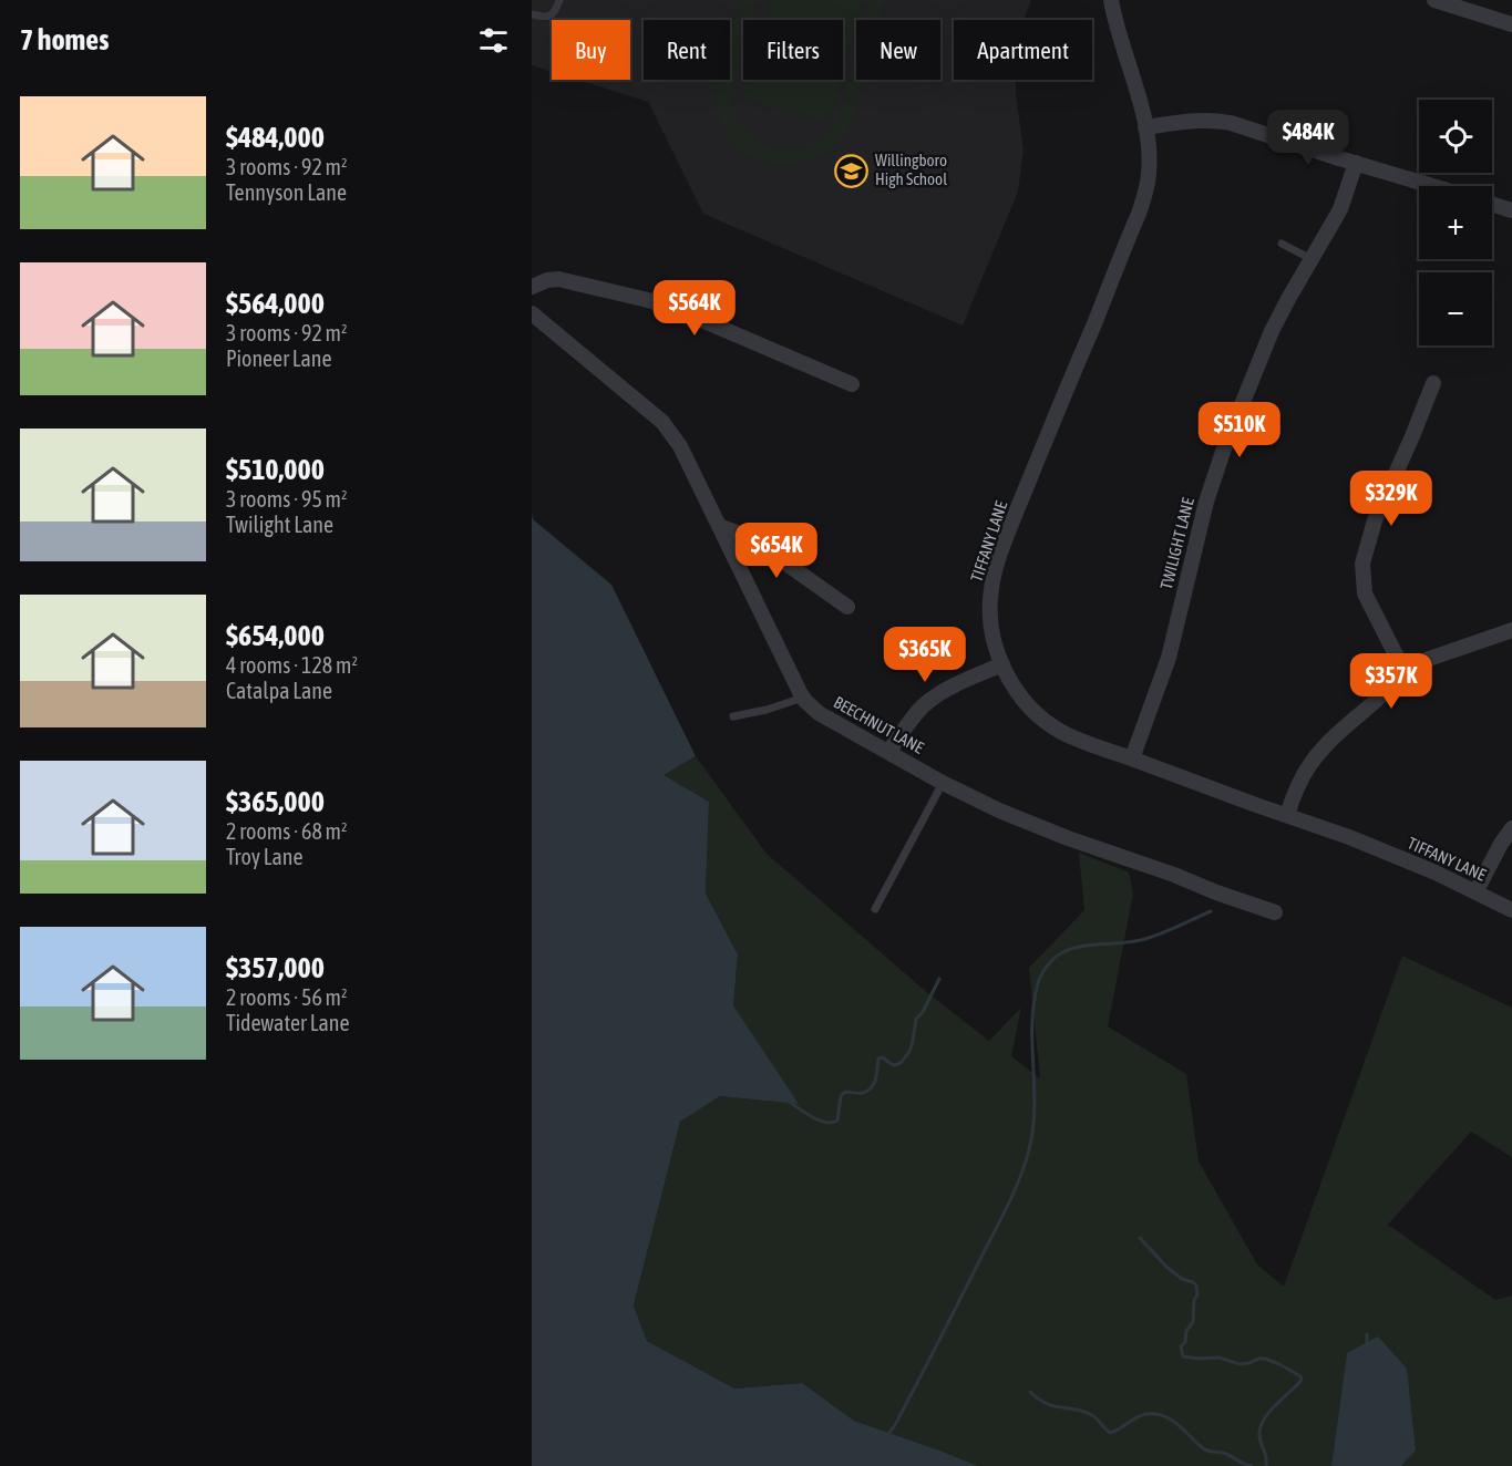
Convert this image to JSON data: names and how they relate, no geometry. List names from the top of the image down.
{
  "streets": {
    "street": ["TIFFANY LANE", "TWILIGHT LANE", "BEECHNUT LANE"]
  },
  "crossings": [
    ["TIFFANY LANE", "TWILIGHT LANE"]
  ],
  "places": {
    "school or university": ["Willingboro High School"]
  },
  "page": {
    "heading": "7 homes",
    "chip": [
      "Buy",
      "Rent",
      "Filters",
      "New",
      "Apartment"
    ],
    "list": [
      {
        "name": "$484,000",
        "note": "3 rooms · 92 m² · Tennyson Lane"
      },
      {
        "name": "$564,000",
        "note": "3 rooms · 92 m² · Pioneer Lane"
      },
      {
        "name": "$510,000",
        "note": "3 rooms · 95 m² · Twilight Lane"
      },
      {
        "name": "$654,000",
        "note": "4 rooms · 128 m² · Catalpa Lane"
      },
      {
        "name": "$365,000",
        "note": "2 rooms · 68 m² · Troy Lane"
      },
      {
        "name": "$357,000",
        "note": "2 rooms · 56 m² · Tidewater Lane"
      }
    ],
    "map_buttons": ["+", "−"],
    "price": [
      "$484K",
      "$564K",
      "$510K",
      "$329K",
      "$654K",
      "$365K",
      "$357K"
    ]
  }
}
